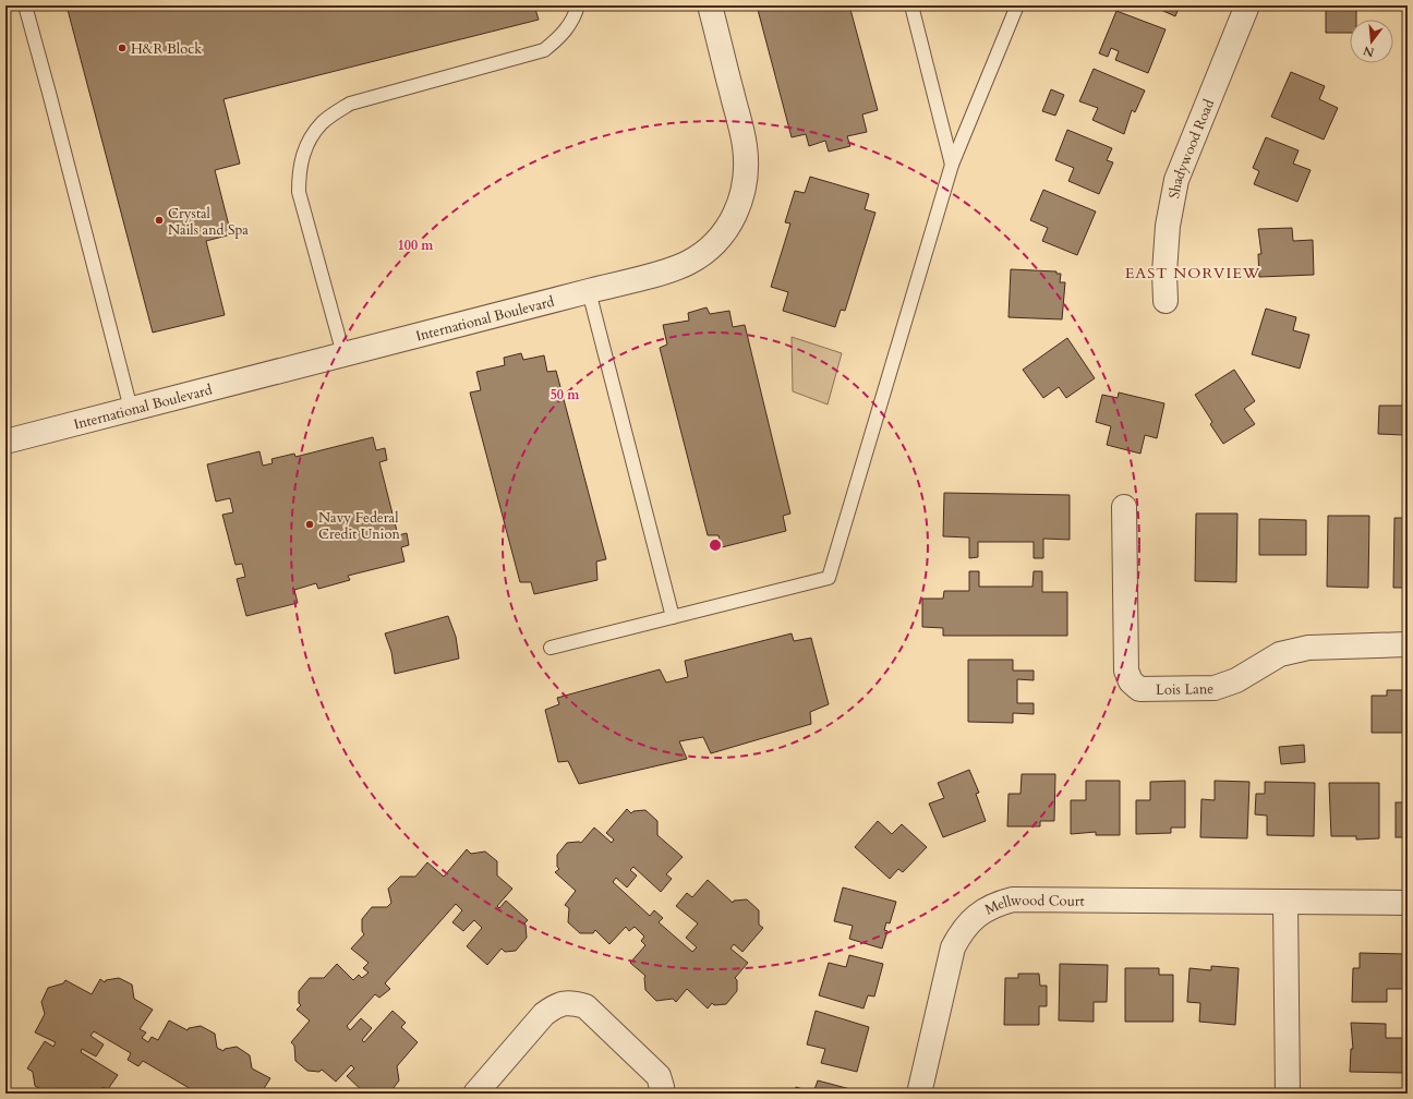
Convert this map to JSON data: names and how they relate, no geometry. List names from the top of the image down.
{
  "streets": {
    "street": [
      "Shadywood Road",
      "International Boulevard",
      "Lois Lane",
      "Mellwood Court"
    ]
  },
  "districts": ["EAST NORVIEW"],
  "places": ["H&R Block", "Crystal Nails and Spa", "Navy Federal Credit Union"],
  "north": "bottom",
  "rings": ["100 m", "50 m"]
}
